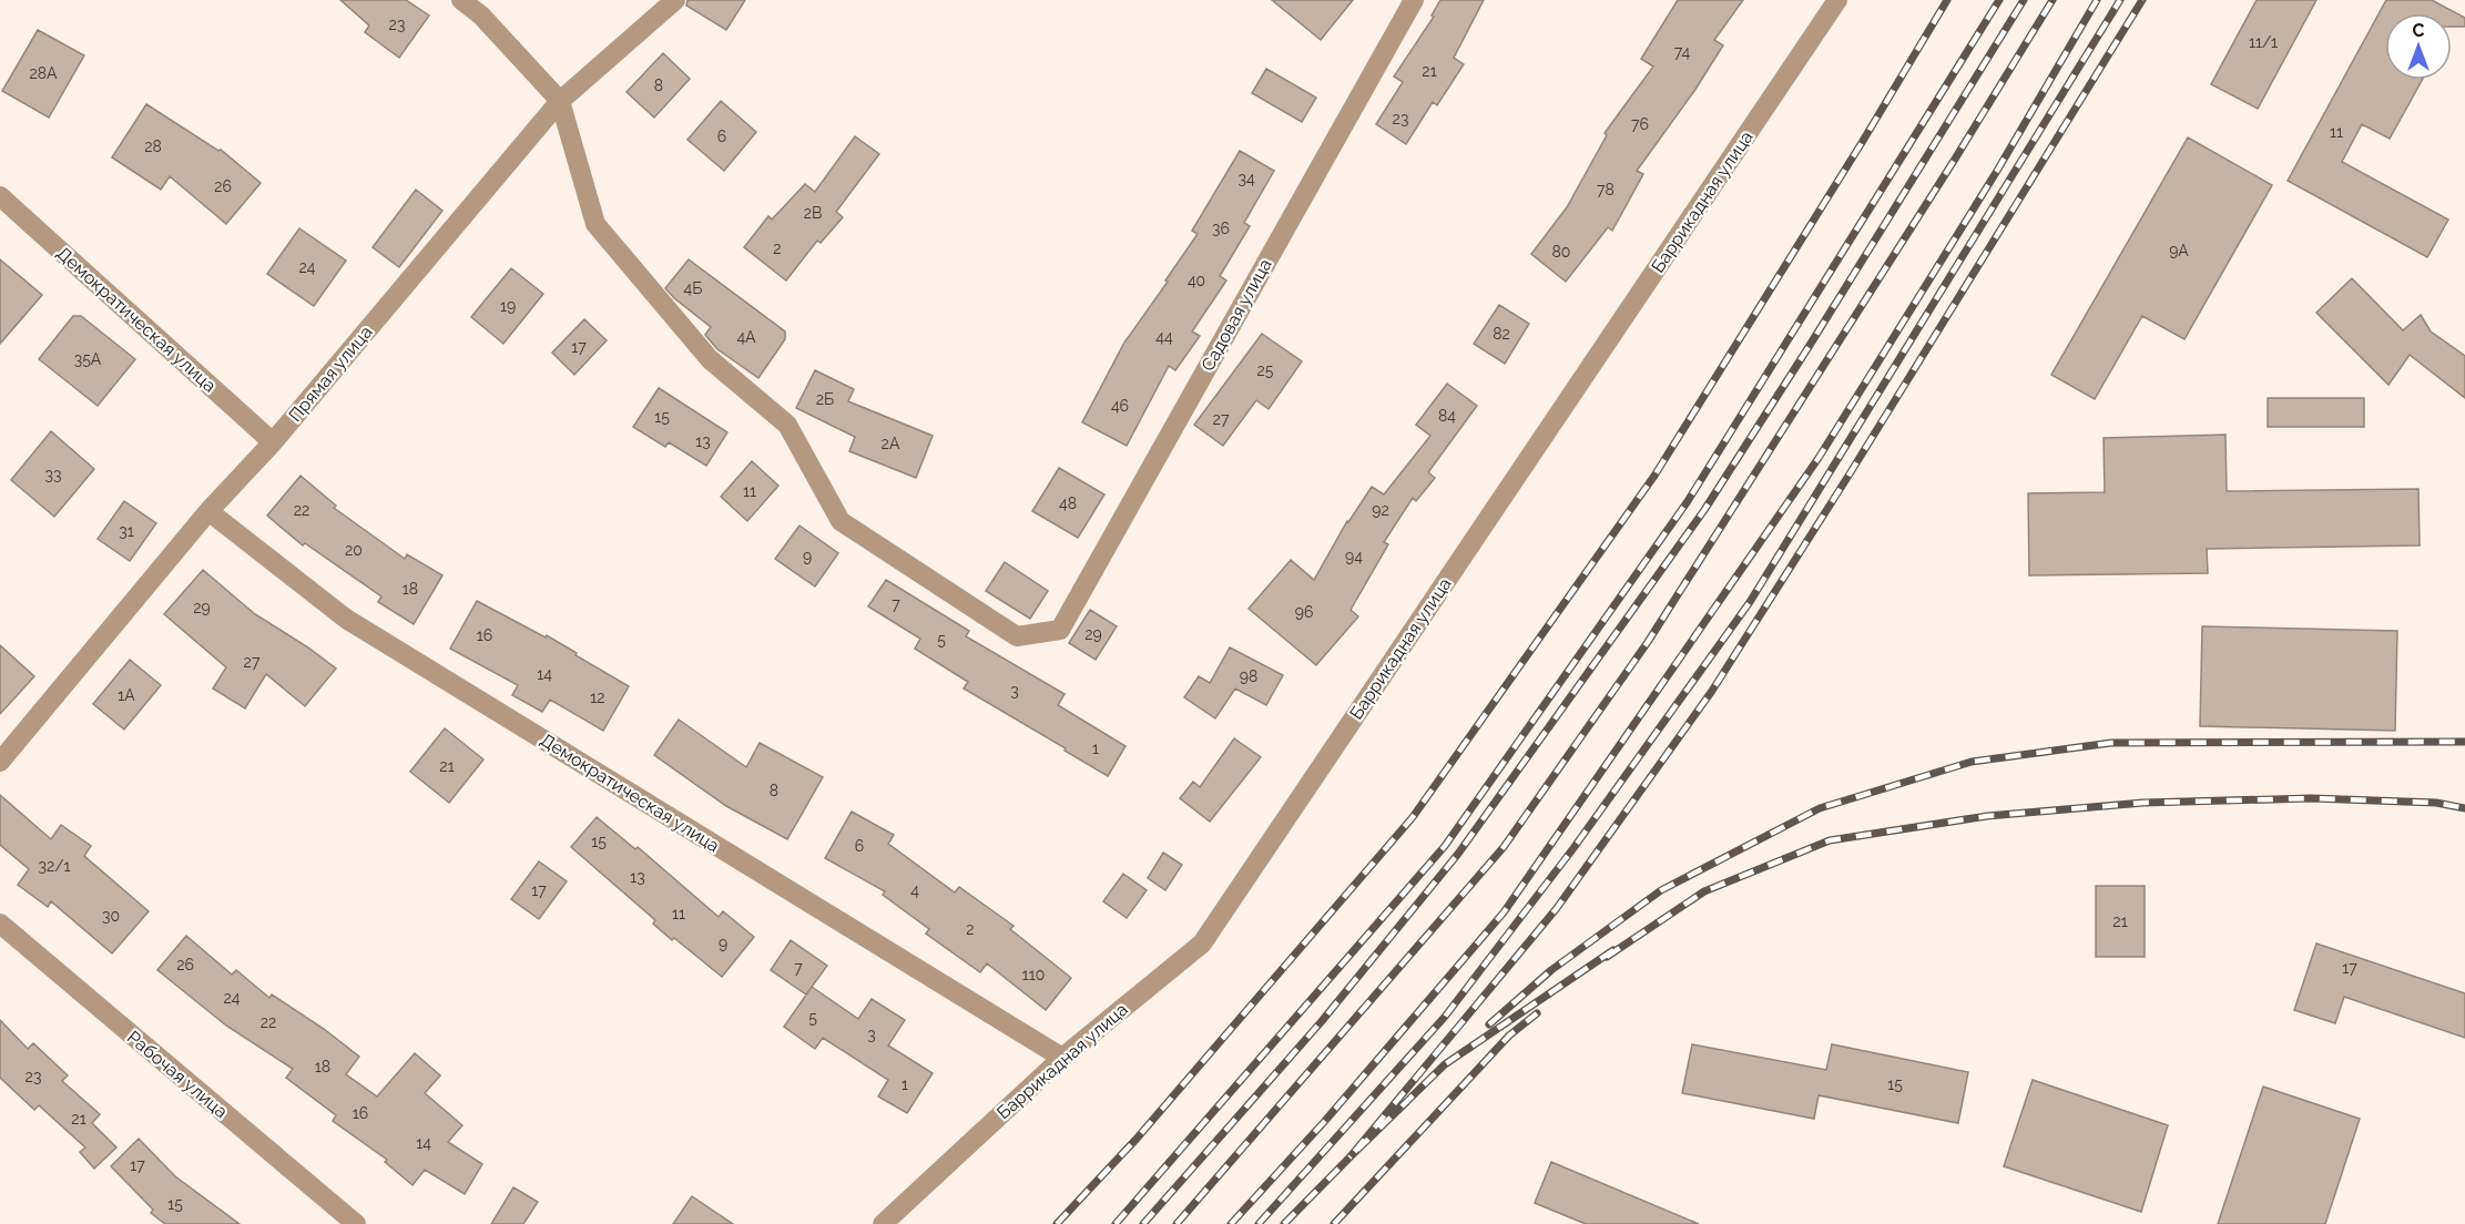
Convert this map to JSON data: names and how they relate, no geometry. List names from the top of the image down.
{
  "streets": {
    "street": [
      "Баррикадная улица",
      "Садовая улица",
      "Демократическая улица",
      "Прямая улица",
      "Рабочая улица"
    ]
  },
  "crossings": [
    ["Баррикадная улица", "Демократическая улица"],
    ["Садовая улица", "Прямая улица"],
    ["Демократическая улица", "Прямая улица"]
  ],
  "house_numbers": [
    "23",
    "11/1",
    "74",
    "21",
    "28А",
    "8",
    "23",
    "76",
    "11",
    "6",
    "28",
    "34",
    "26",
    "78",
    "2В",
    "36",
    "2",
    "9А",
    "80",
    "24",
    "40",
    "4Б",
    "19",
    "82",
    "4А",
    "44",
    "17",
    "35А",
    "25",
    "2Б",
    "46",
    "84",
    "15",
    "27",
    "13",
    "2А",
    "33",
    "11",
    "48",
    "22",
    "92",
    "31",
    "20",
    "9",
    "94",
    "18",
    "7",
    "29",
    "96",
    "29",
    "16",
    "5",
    "27",
    "14",
    "98",
    "3",
    "1А",
    "12",
    "1",
    "21",
    "8",
    "15",
    "6",
    "32/1",
    "13",
    "17",
    "4",
    "11",
    "30",
    "21",
    "2",
    "9",
    "26",
    "7",
    "17",
    "110",
    "24",
    "5",
    "22",
    "3",
    "18",
    "23",
    "1",
    "15",
    "16",
    "21",
    "14",
    "17",
    "15"
  ],
  "north": "top"
}
